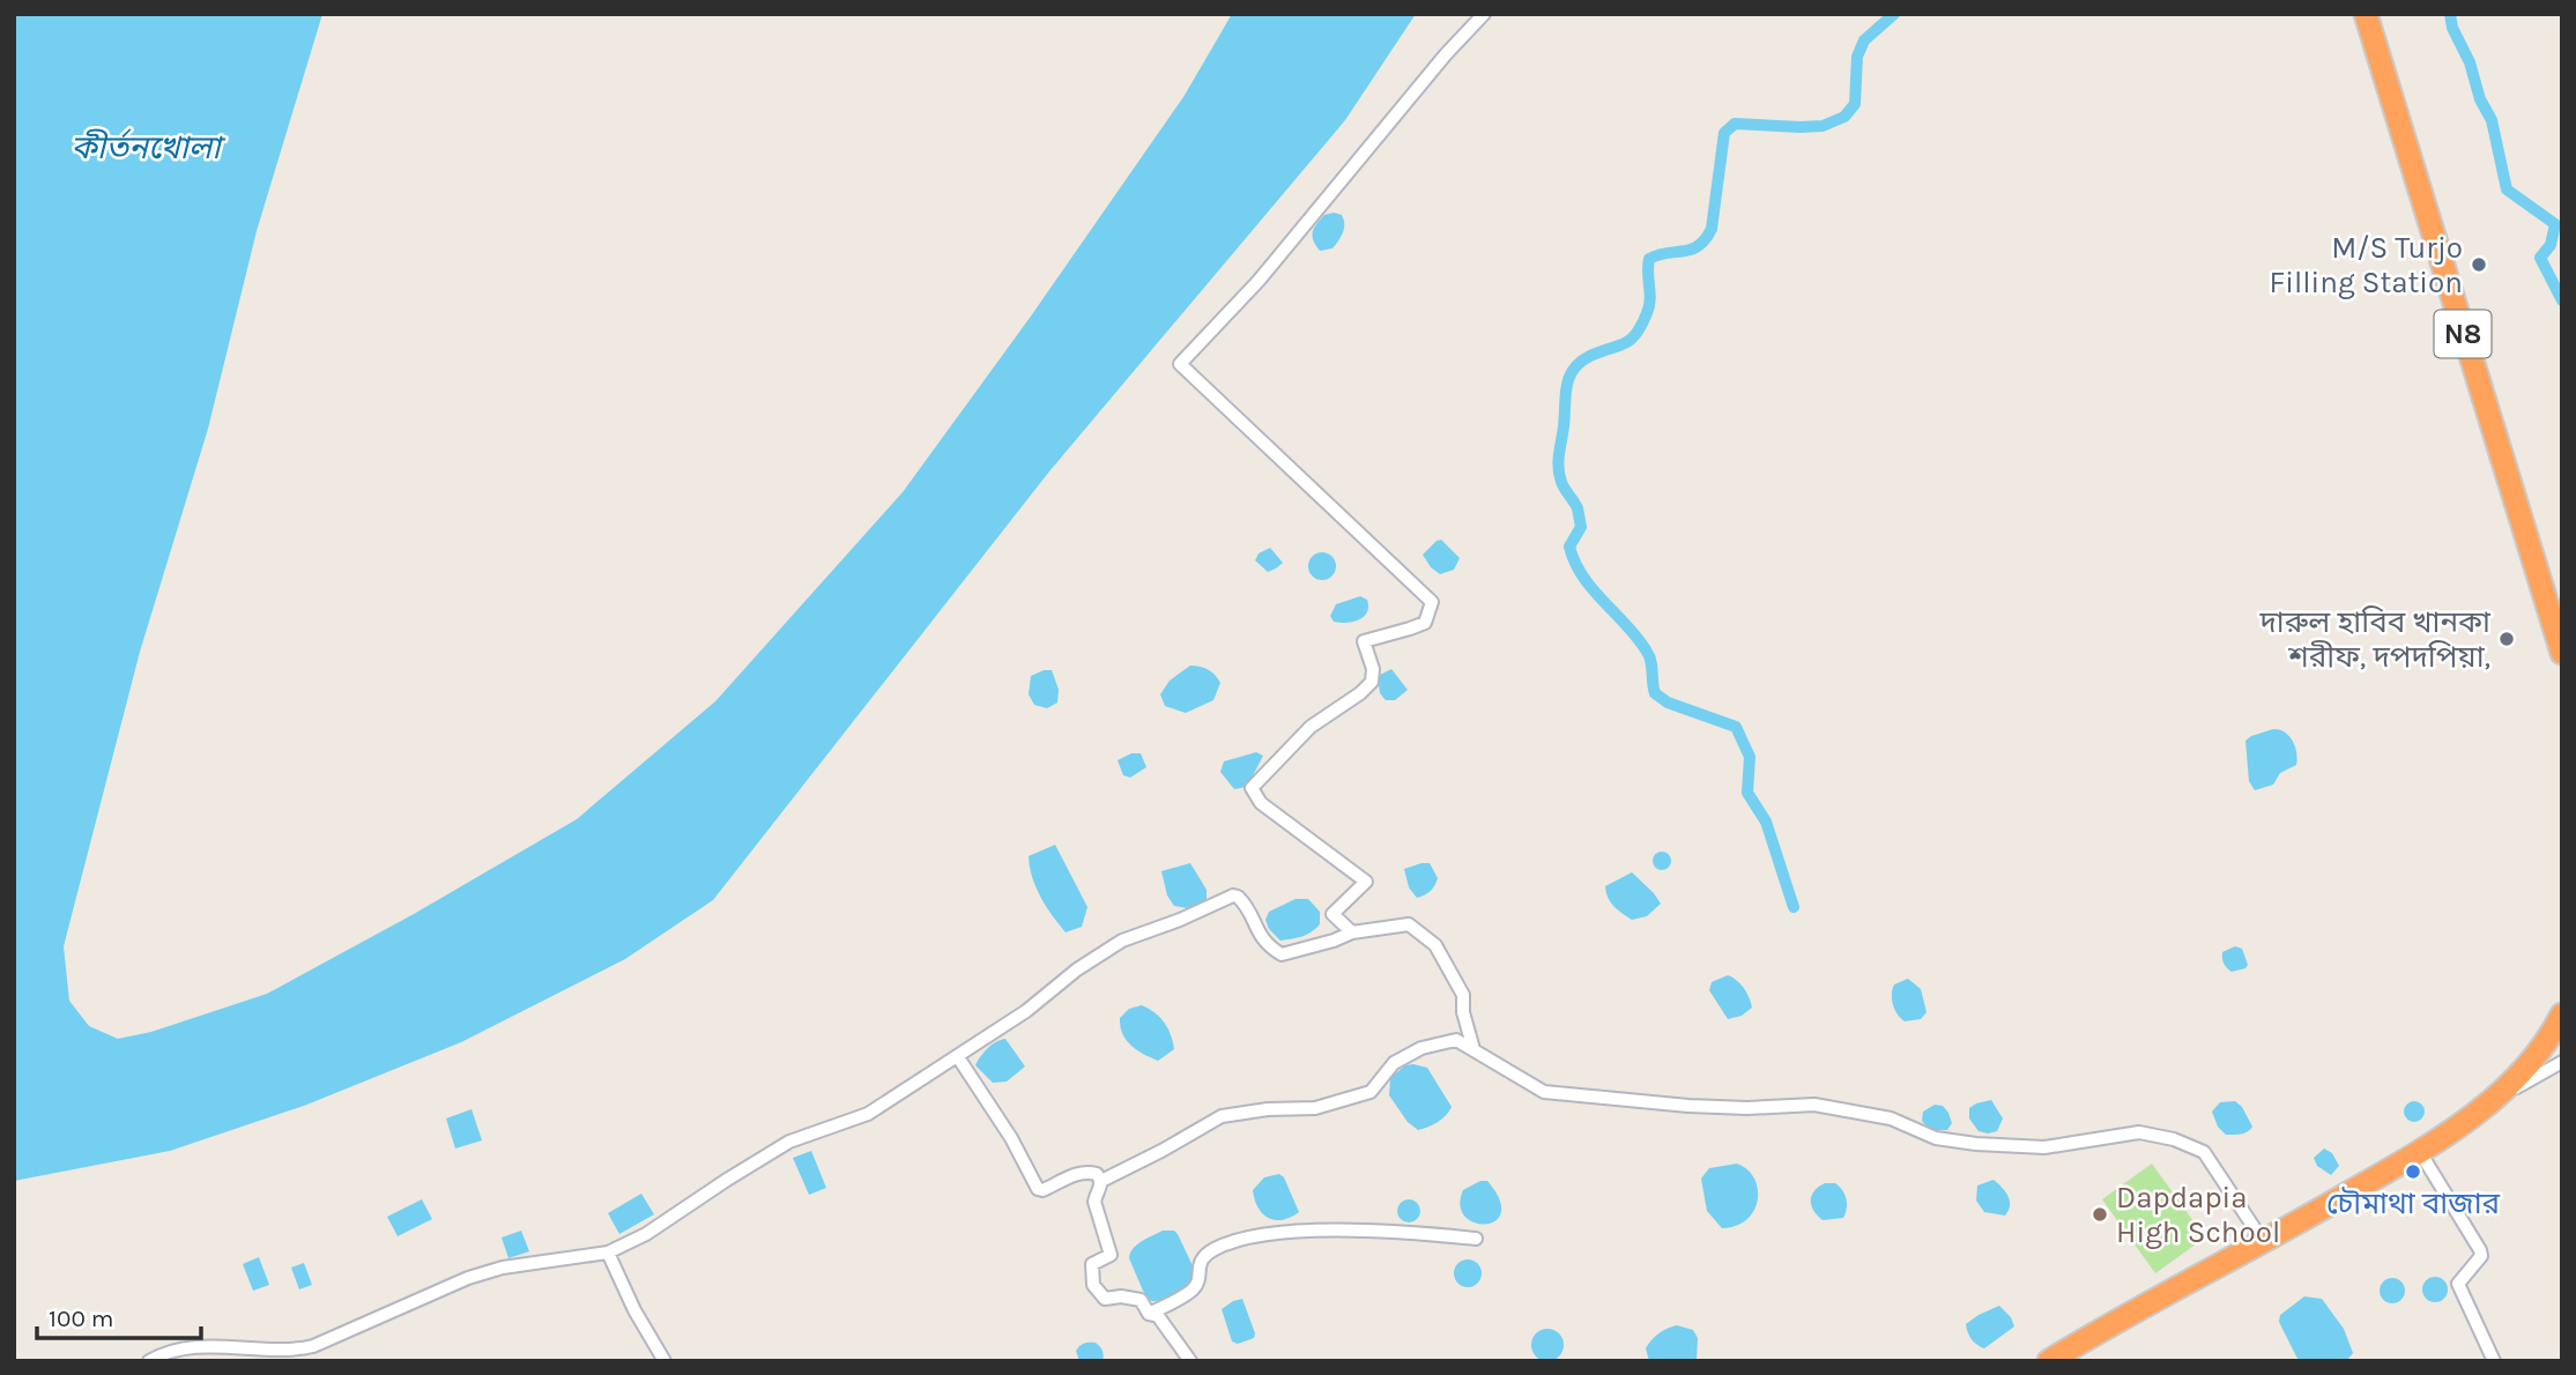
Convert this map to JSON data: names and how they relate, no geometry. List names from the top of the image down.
{
  "streets": {
    "highway": ["N8"]
  },
  "water": ["কীর্তনখোলা"],
  "places": [
    "M/S Turjo Filling Station",
    "দারুল হাবিব খানকা শরীফ, দপদপিয়া,",
    "চৌমাথা বাজার",
    "Dapdapia High School"
  ],
  "scale_bar": "100 m"
}
